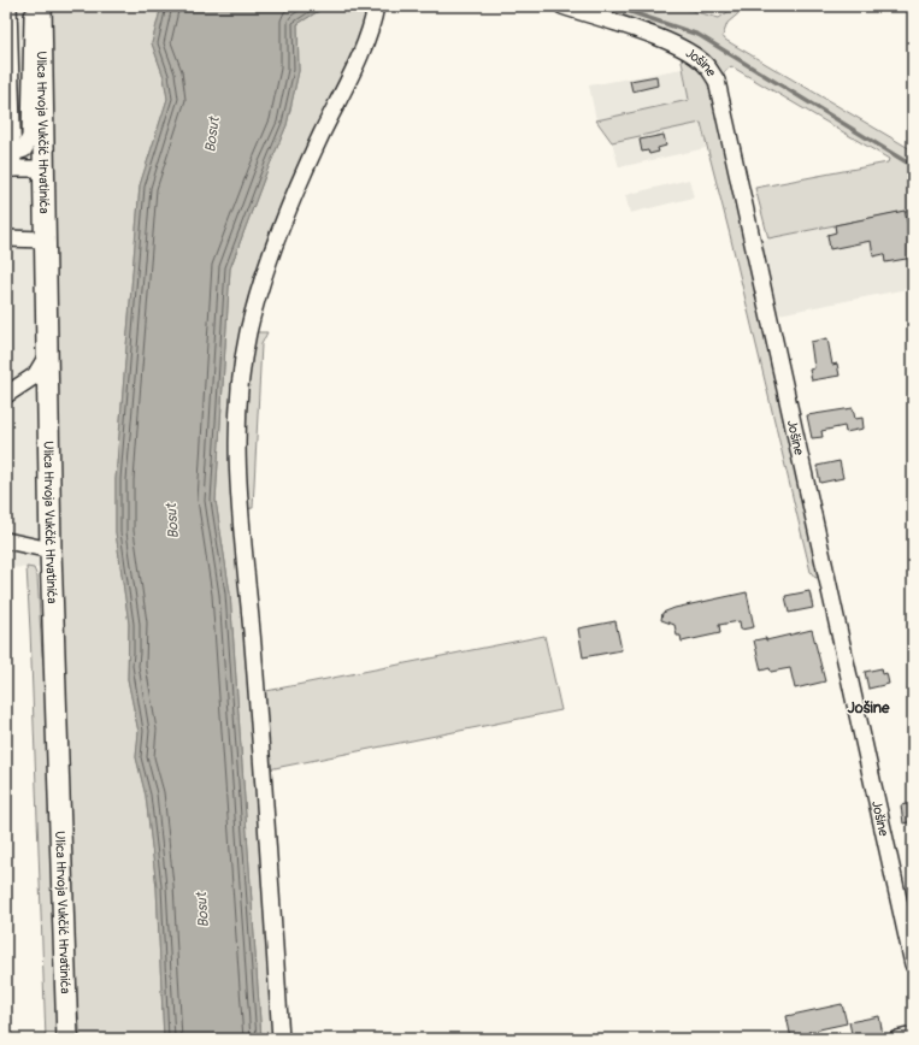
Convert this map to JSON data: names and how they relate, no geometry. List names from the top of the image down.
{
  "streets": {
    "main road": ["Ulica Hrvoja Vukčić Hrvatinića"],
    "street": ["Jošine"]
  },
  "districts": ["Jošine"],
  "water": ["Bosut"]
}
